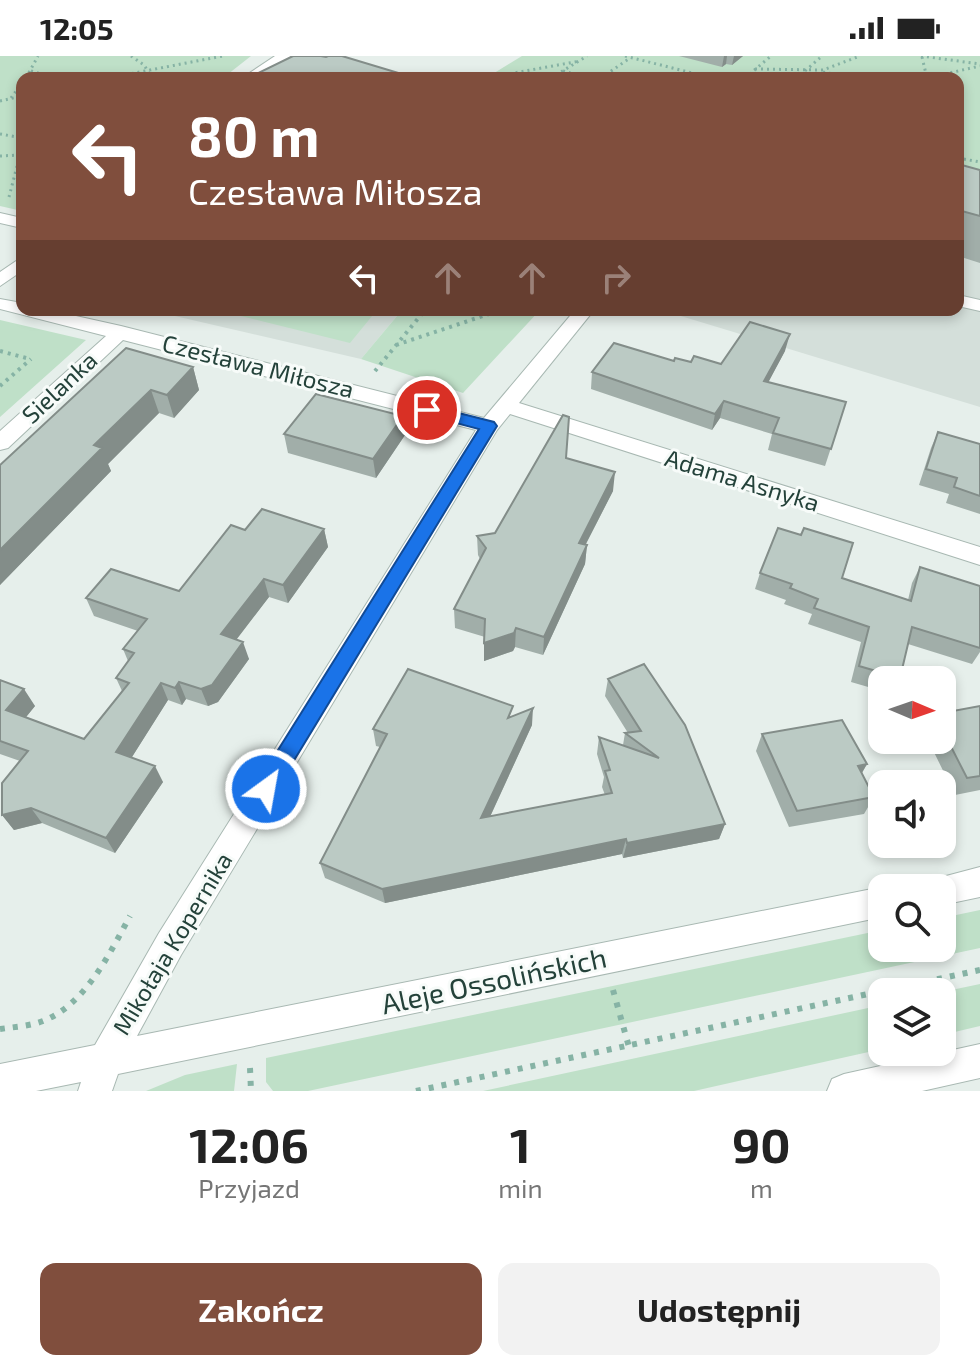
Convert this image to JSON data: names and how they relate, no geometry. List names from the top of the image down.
{
  "streets": {
    "street": [
      "Czesława Miłosza",
      "Sielanka",
      "Adama Asnyka",
      "Mikołaja Kopernika",
      "Aleje Ossolińskich"
    ]
  },
  "crossings": [
    ["Czesława Miłosza", "Sielanka"],
    ["Czesława Miłosza", "Adama Asnyka"],
    ["Czesława Miłosza", "Mikołaja Kopernika"],
    ["Adama Asnyka", "Mikołaja Kopernika"],
    ["Mikołaja Kopernika", "Aleje Ossolińskich"]
  ],
  "north": "right",
  "page": {
    "status": "12:05",
    "turn": ["80 m", "Czesława Miłosza"],
    "eta": [
      "12:06",
      "Przyjazd",
      "1",
      "min",
      "90",
      "m"
    ],
    "buttons": ["Zakończ", "Udostępnij"]
  }
}
